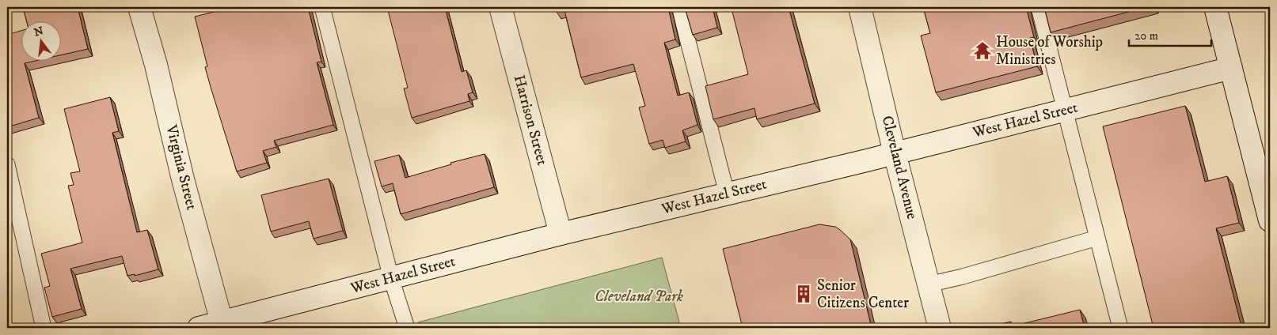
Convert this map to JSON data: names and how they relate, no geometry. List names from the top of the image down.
{
  "streets": {
    "street": [
      "Harrison Street",
      "West Hazel Street",
      "Virginia Street",
      "Cleveland Avenue"
    ]
  },
  "crossings": [
    ["Harrison Street", "West Hazel Street"],
    ["West Hazel Street", "Virginia Street"],
    ["West Hazel Street", "Cleveland Avenue"]
  ],
  "parks": ["Cleveland Park"],
  "places": {
    "temple": ["House of Worship Ministries"],
    "building": ["Senior Citizens Center"]
  },
  "scale_bar": "20 m",
  "north": "top"
}
